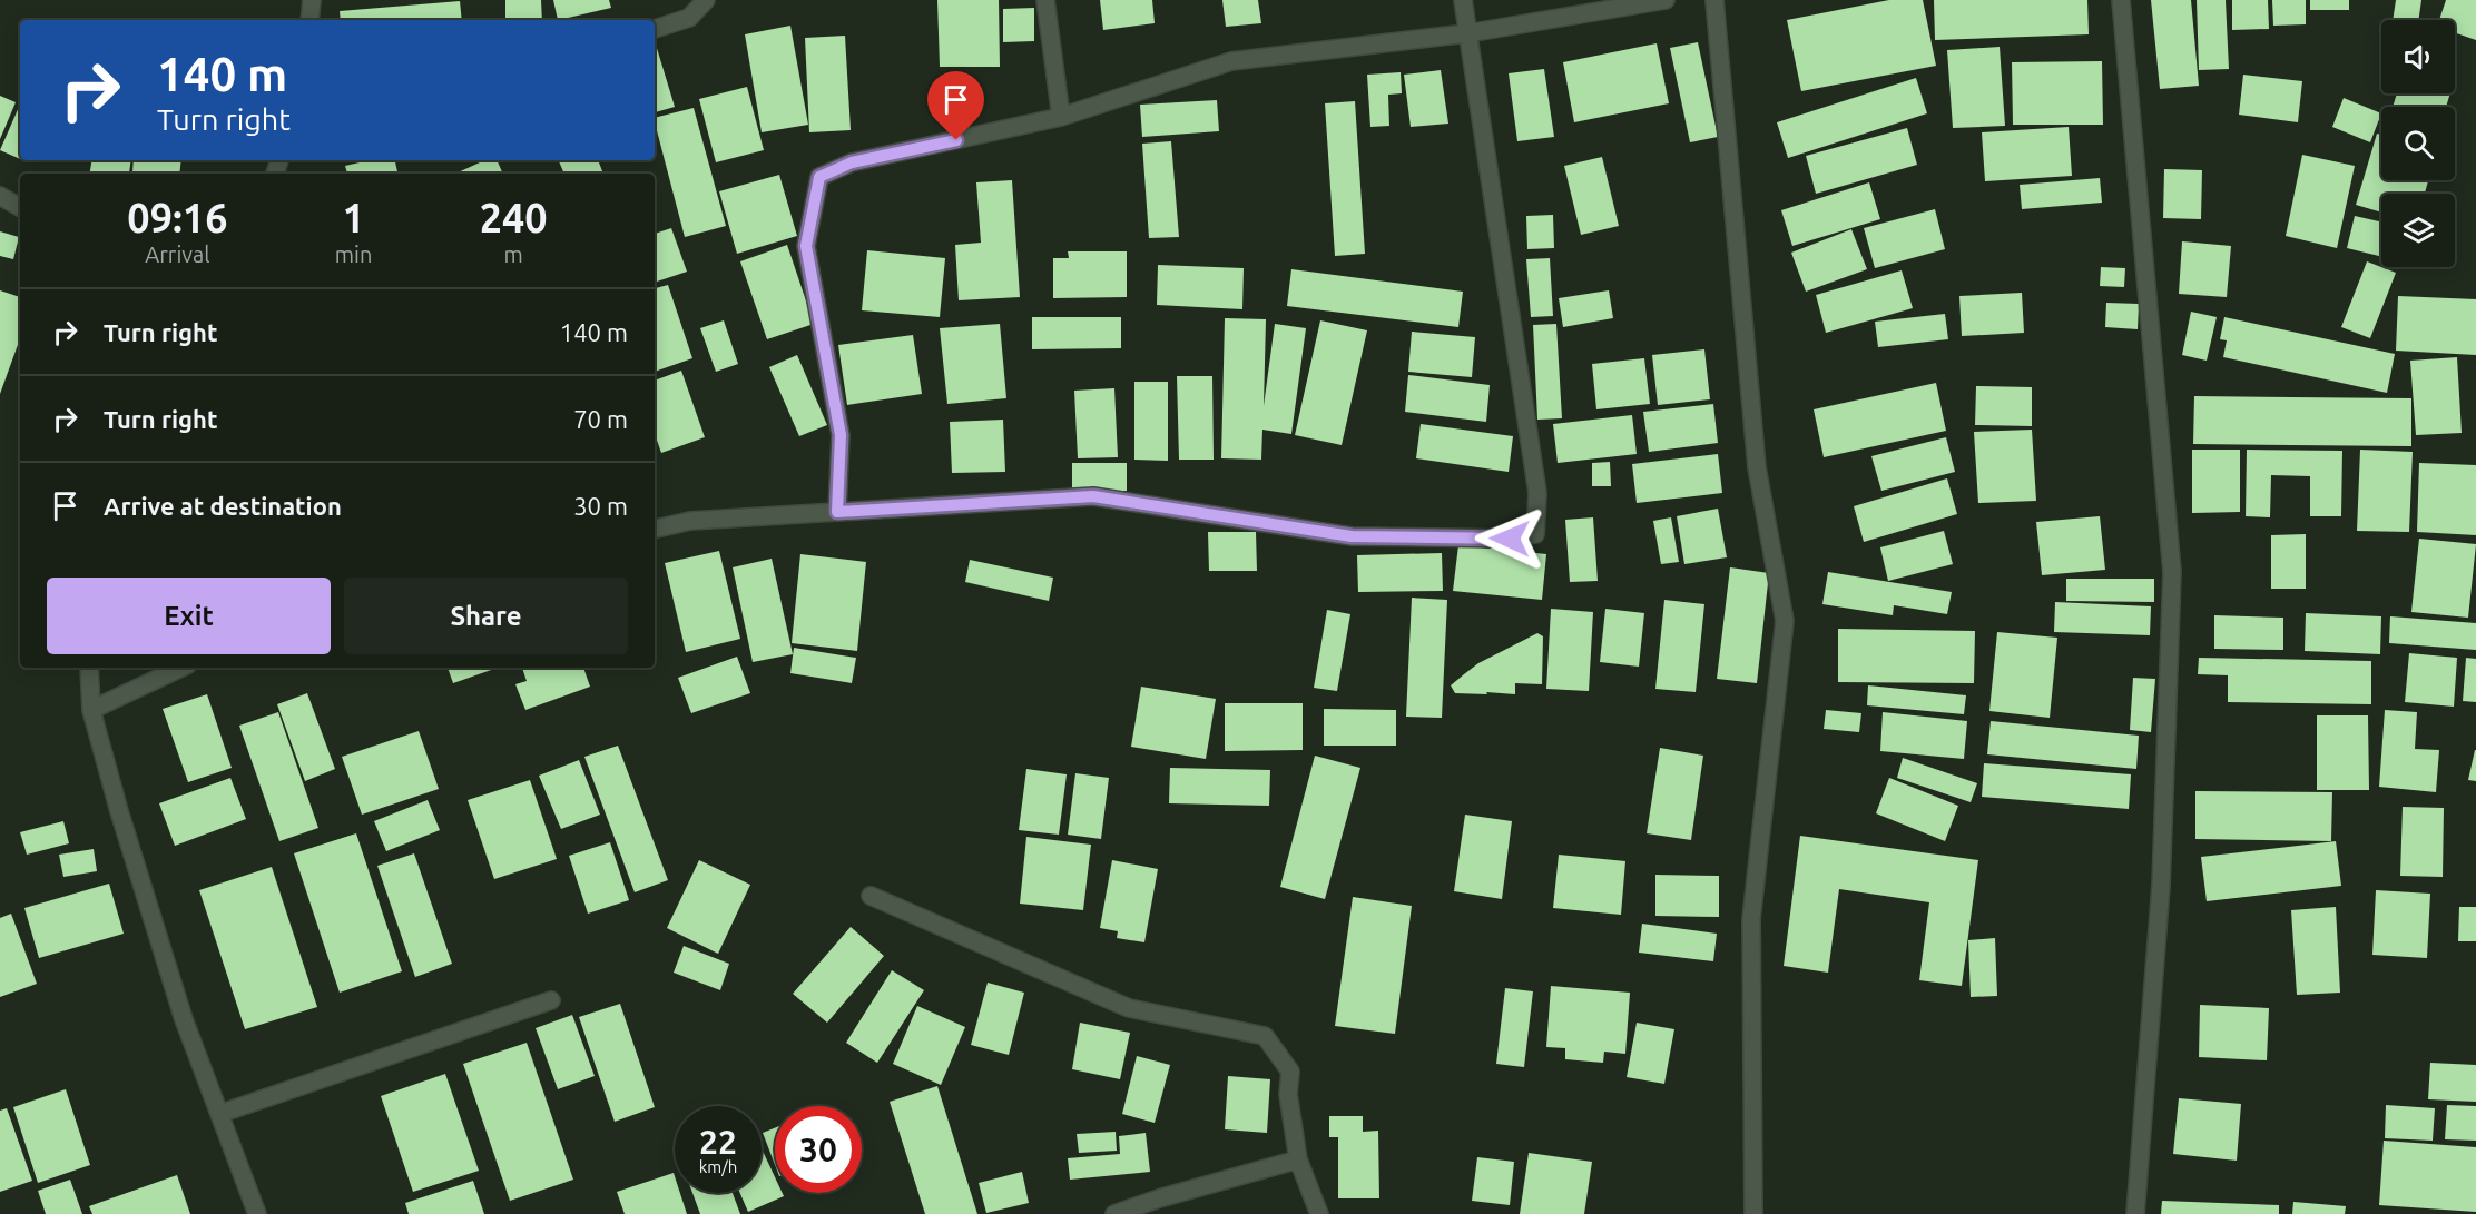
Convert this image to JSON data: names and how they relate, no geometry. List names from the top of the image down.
{
  "page": {
    "turn": ["140 m", "Turn right"],
    "eta": [
      "09:16",
      "Arrival",
      "1",
      "min",
      "240",
      "m"
    ],
    "list": [
      {
        "name": "Turn right",
        "value": "140 m"
      },
      {
        "name": "Turn right",
        "value": "70 m"
      },
      {
        "name": "Arrive at destination",
        "value": "30 m"
      }
    ],
    "buttons": ["Exit", "Share"],
    "speed": "22 km/h",
    "limit": "30"
  }
}
